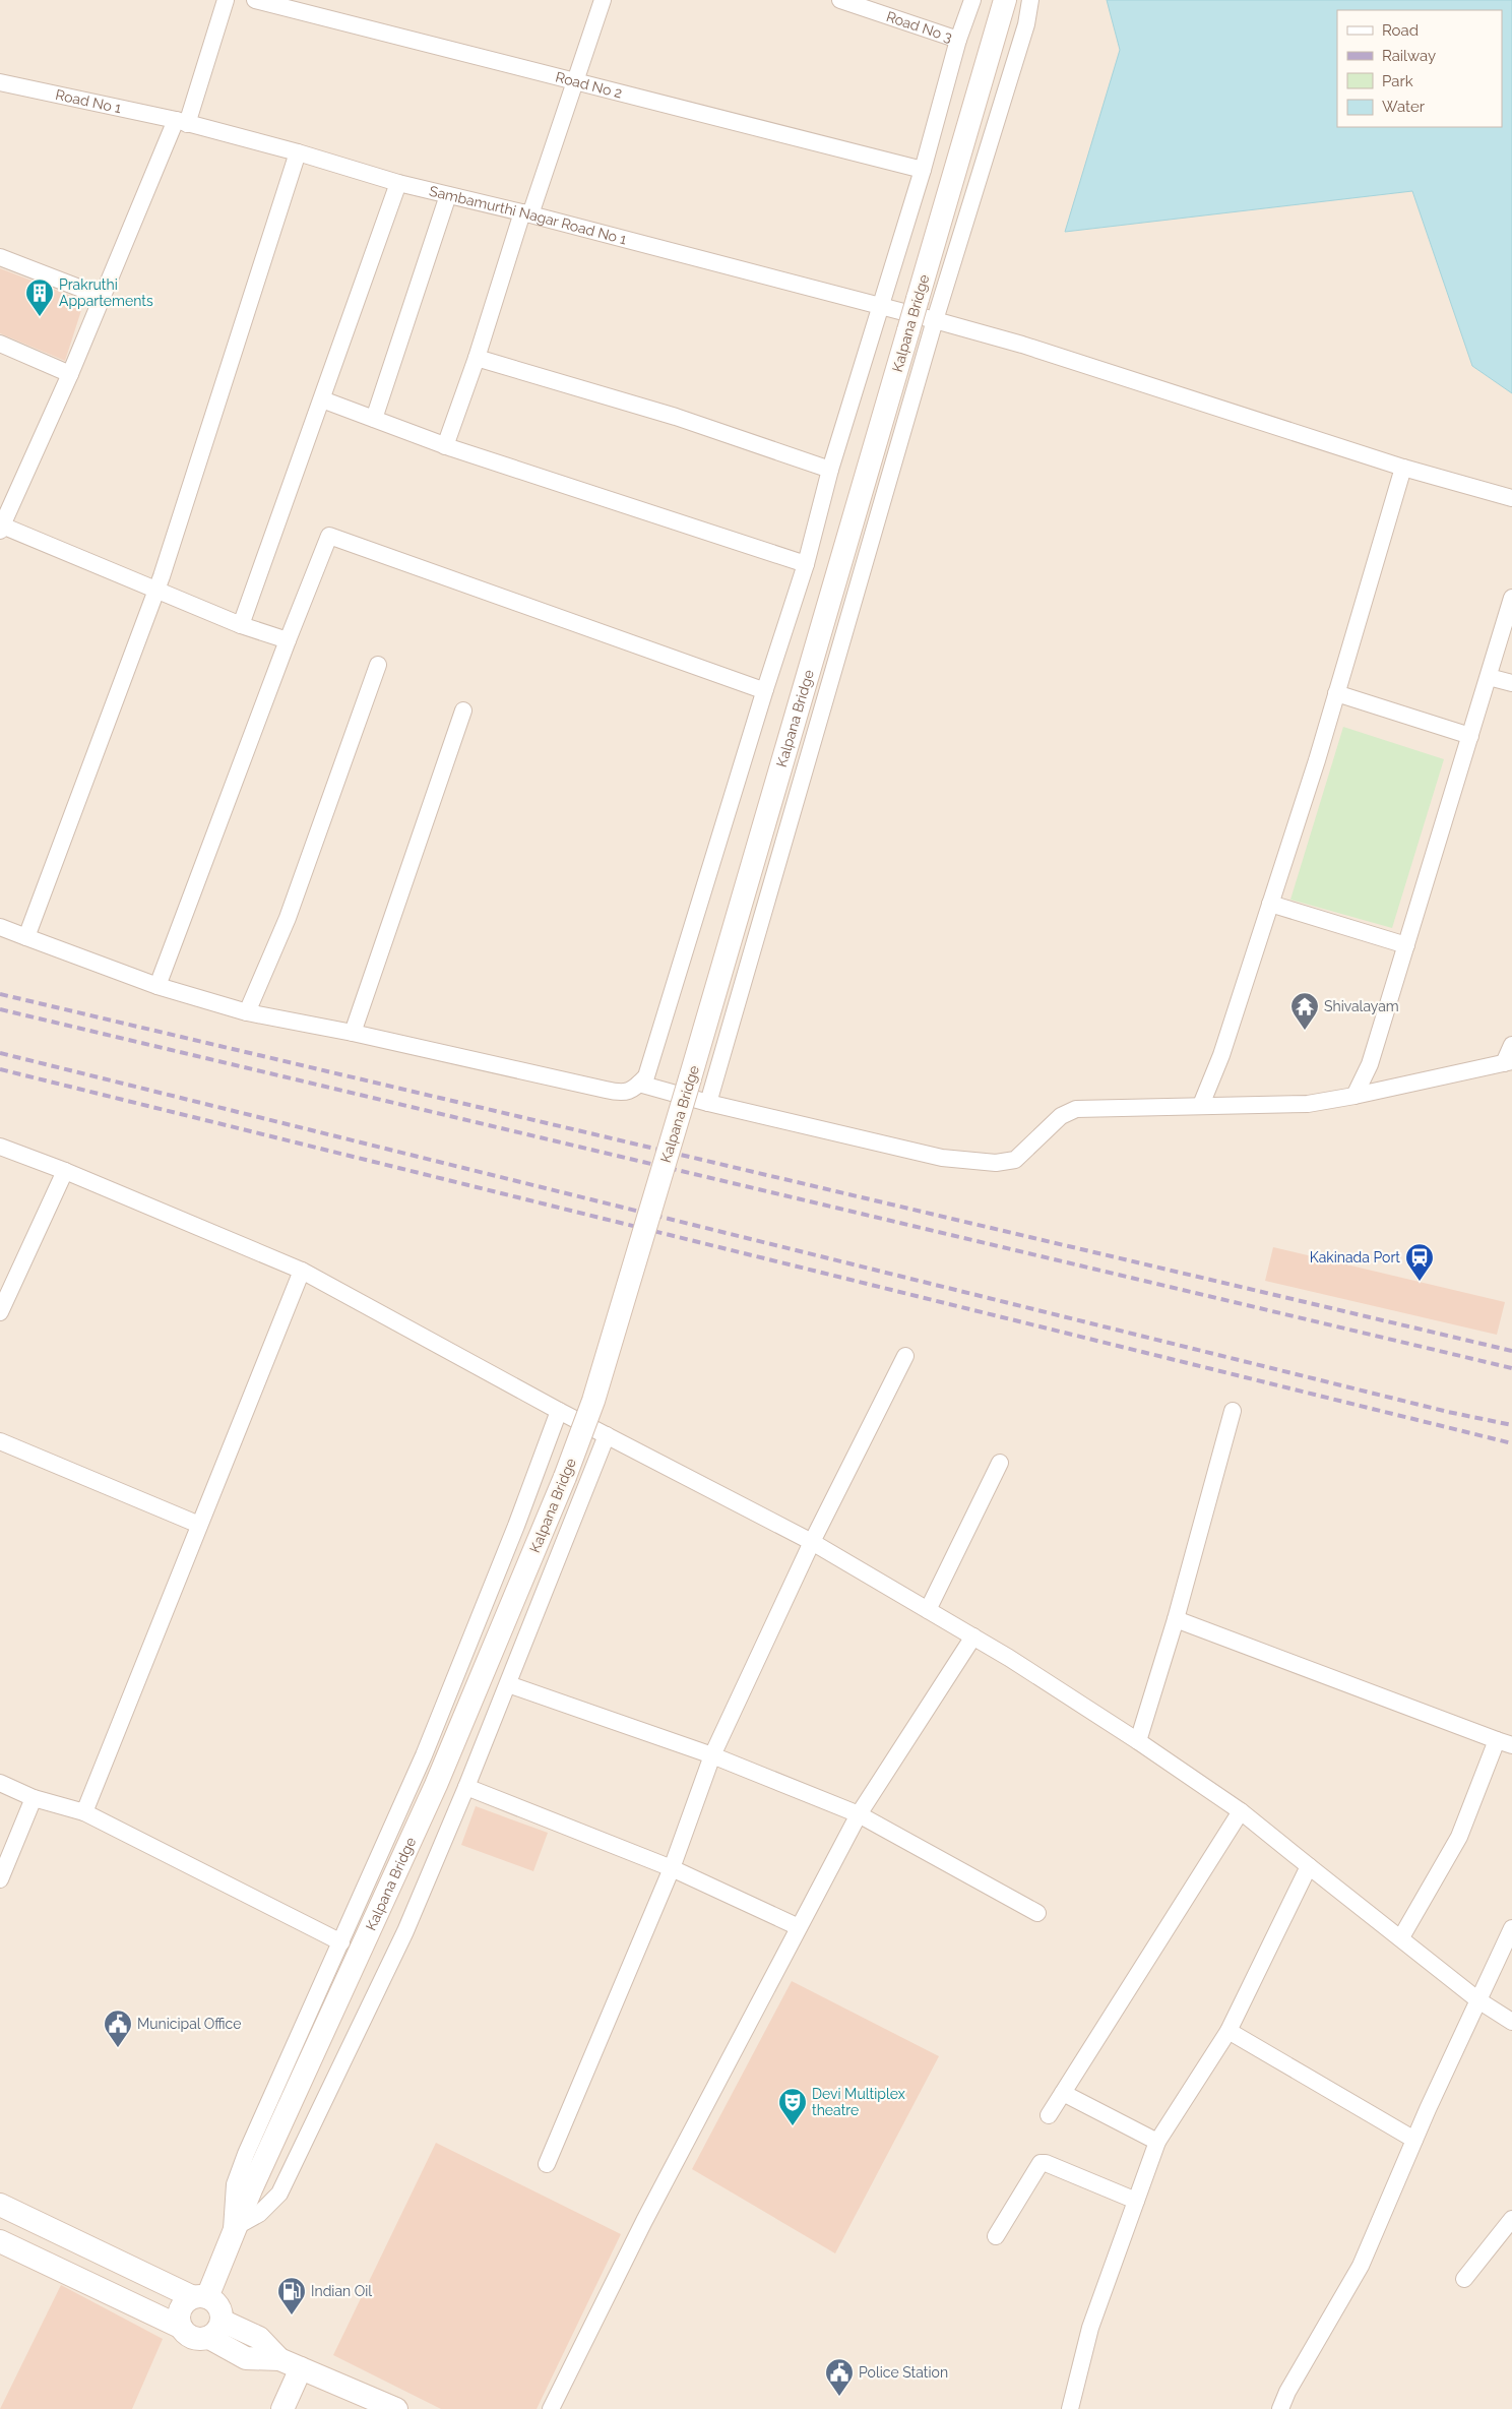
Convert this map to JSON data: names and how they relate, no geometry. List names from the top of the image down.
{
  "streets": {
    "main road": ["Kalpana Bridge"],
    "street": [
      "Road No 3",
      "Road No 2",
      "Road No 1",
      "Sambamurthi Nagar Road No 1"
    ]
  },
  "crossings": [
    ["Road No 1", "Sambamurthi Nagar Road No 1"]
  ],
  "places": {
    "building": ["Prakruthi Appartements"],
    "temple": ["Shivalayam"],
    "station": ["Kakinada Port"],
    "public building": ["Municipal Office", "Police Station"],
    "theatre": ["Devi Multiplex theatre"],
    "fuel station": ["Indian Oil"]
  },
  "legend": [
    "Road",
    "Railway",
    "Park",
    "Water"
  ]
}
